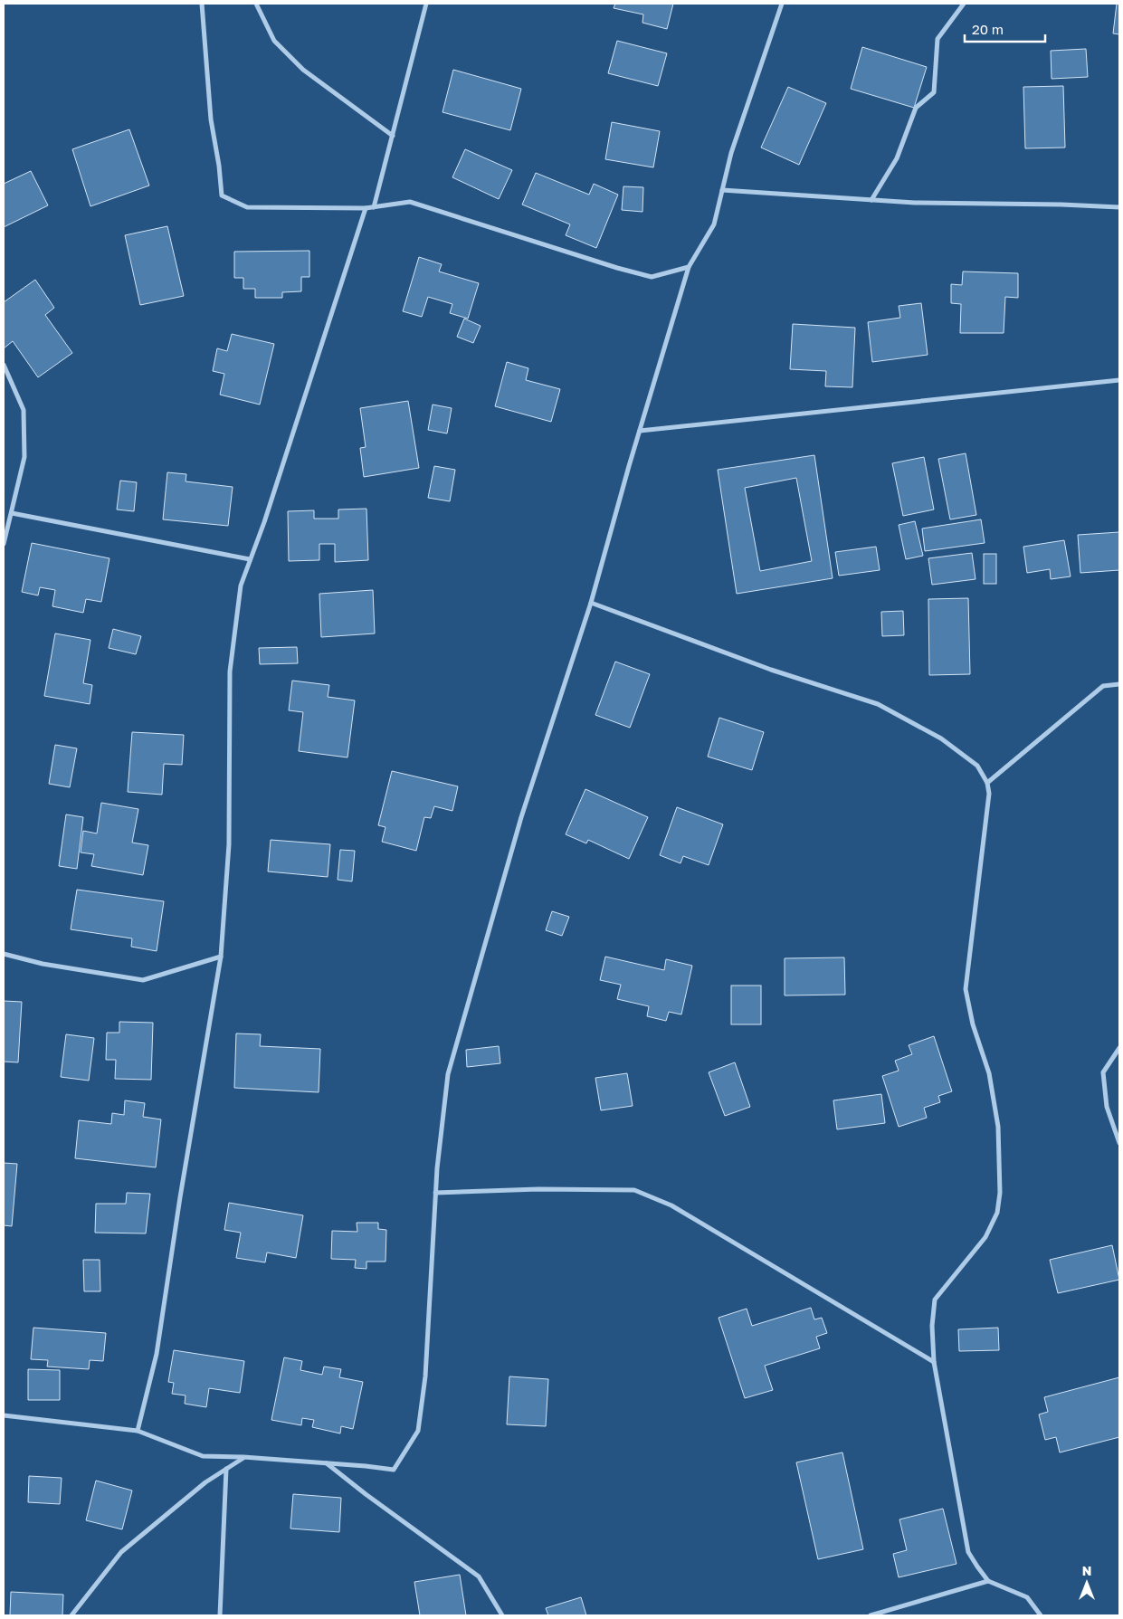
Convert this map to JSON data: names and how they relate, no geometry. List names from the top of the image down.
{
  "scale_bar": "20 m",
  "north": "top"
}
